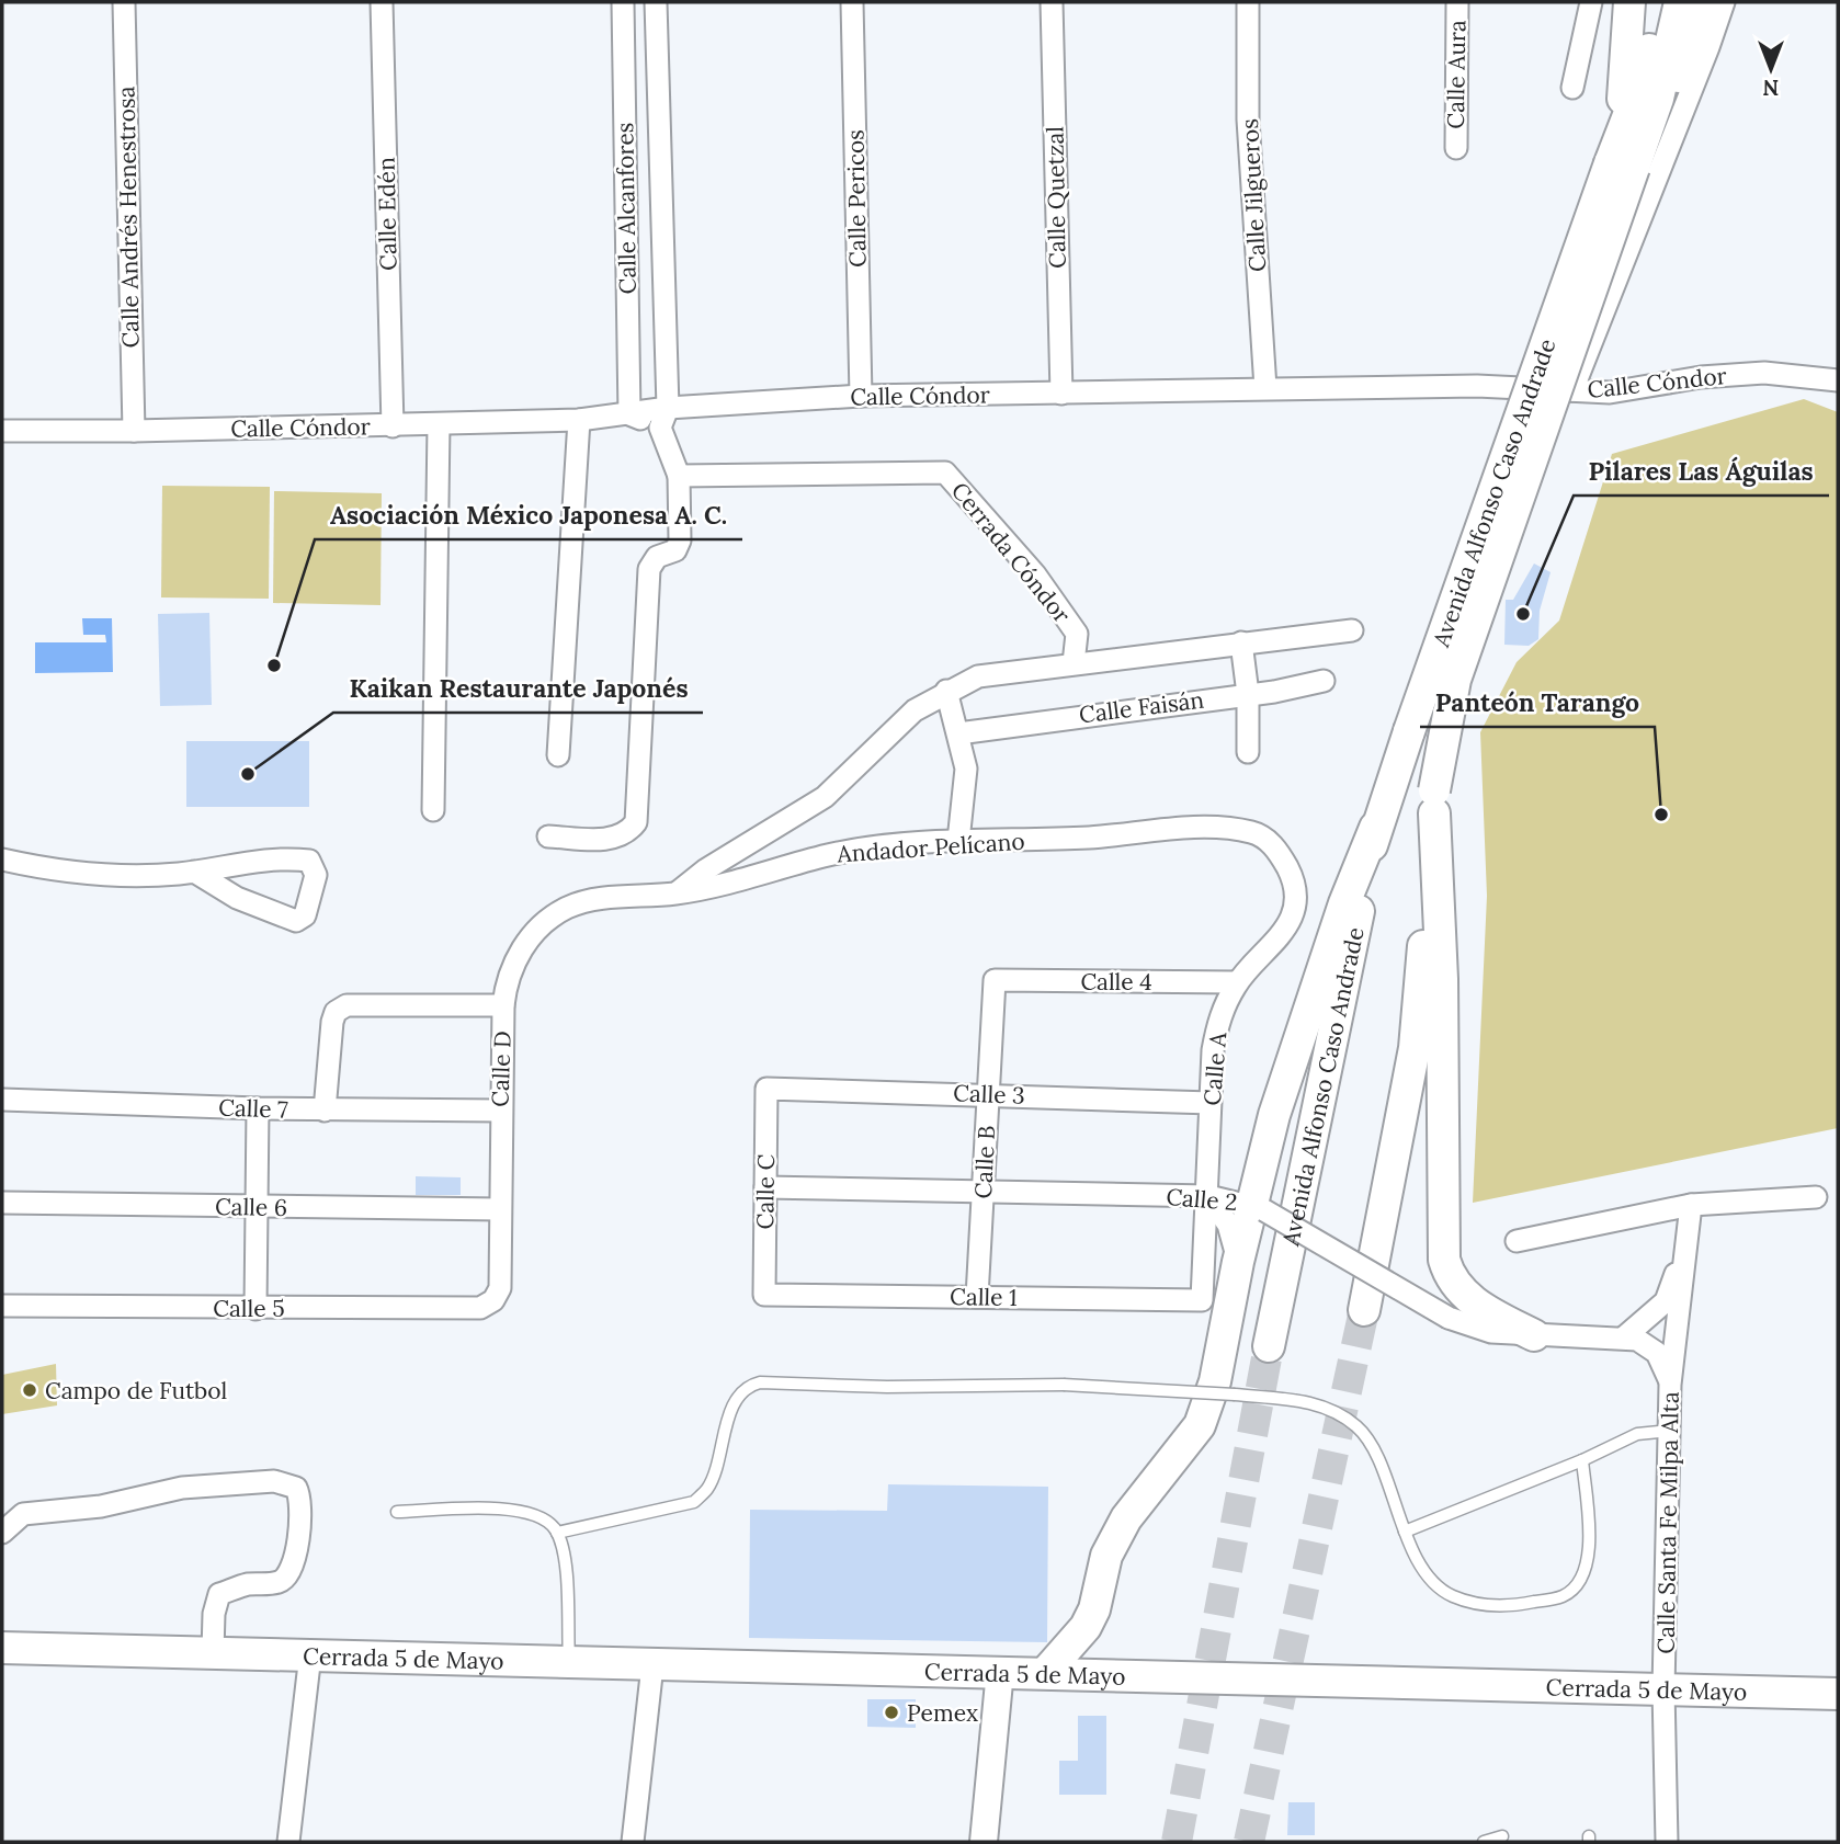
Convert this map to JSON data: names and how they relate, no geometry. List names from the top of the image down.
{
  "streets": {
    "main road": ["Avenida Alfonso Caso Andrade", "Cerrada 5 de Mayo"],
    "street": [
      "Calle Aura",
      "Calle Jilgueros",
      "Calle Quetzal",
      "Calle Pericos",
      "Calle Alcanfores",
      "Calle Edén",
      "Calle Andrés Henestrosa",
      "Calle Cóndor",
      "Cerrada Cóndor",
      "Calle Faisán",
      "Andador Pelícano",
      "Calle 4",
      "Calle D",
      "Calle A",
      "Calle 3",
      "Calle 7",
      "Calle B",
      "Calle C",
      "Calle 2",
      "Calle 6",
      "Calle 1",
      "Calle 5",
      "Calle Santa Fe Milpa Alta"
    ]
  },
  "crossings": [
    ["Calle Jilgueros", "Calle Cóndor"],
    ["Calle Quetzal", "Calle Cóndor"],
    ["Calle Pericos", "Calle Cóndor"],
    ["Calle Alcanfores", "Calle Cóndor"],
    ["Calle Edén", "Calle Cóndor"],
    ["Calle Andrés Henestrosa", "Calle Cóndor"],
    ["Calle Cóndor", "Avenida Alfonso Caso Andrade"],
    ["Andador Pelícano", "Calle D"],
    ["Andador Pelícano", "Calle A"],
    ["Calle 4", "Calle A"],
    ["Calle 4", "Calle B"],
    ["Calle D", "Calle 7"],
    ["Calle D", "Calle 6"],
    ["Calle D", "Calle 5"],
    ["Calle A", "Calle 3"],
    ["Calle A", "Calle 2"],
    ["Calle A", "Calle 1"],
    ["Calle 3", "Calle B"],
    ["Calle 3", "Calle C"],
    ["Calle B", "Calle 2"],
    ["Calle B", "Calle 1"],
    ["Calle C", "Calle 2"],
    ["Calle C", "Calle 1"],
    ["Calle 2", "Calle Santa Fe Milpa Alta"],
    ["Calle Santa Fe Milpa Alta", "Cerrada 5 de Mayo"]
  ],
  "places": [
    "Pilares Las Águilas",
    "Asociación México Japonesa A. C.",
    "Kaikan Restaurante Japonés",
    "Panteón Tarango",
    "Campo de Futbol",
    "Pemex"
  ],
  "north": "bottom"
}
